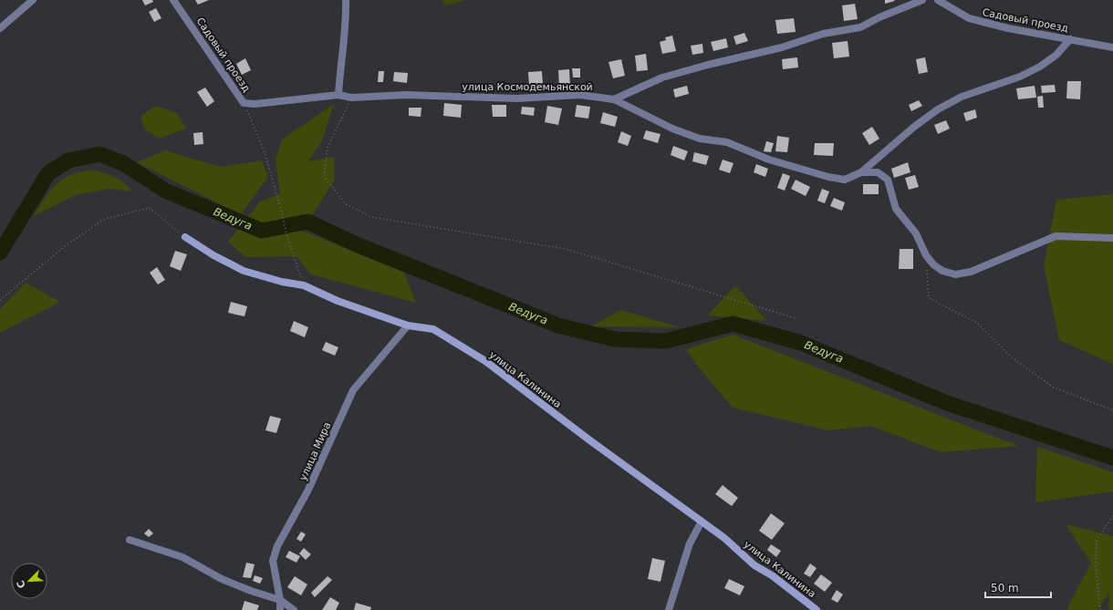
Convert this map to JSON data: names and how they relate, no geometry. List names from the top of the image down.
{
  "streets": {
    "street": [
      "Садовый проезд",
      "улица Космодемьянской",
      "улица Калинина",
      "улица Мира"
    ]
  },
  "crossings": [
    ["Садовый проезд", "улица Космодемьянской"],
    ["улица Калинина", "улица Мира"]
  ],
  "water": ["Ведуга"],
  "scale_bar": "50 m",
  "north": "bottom left"
}
